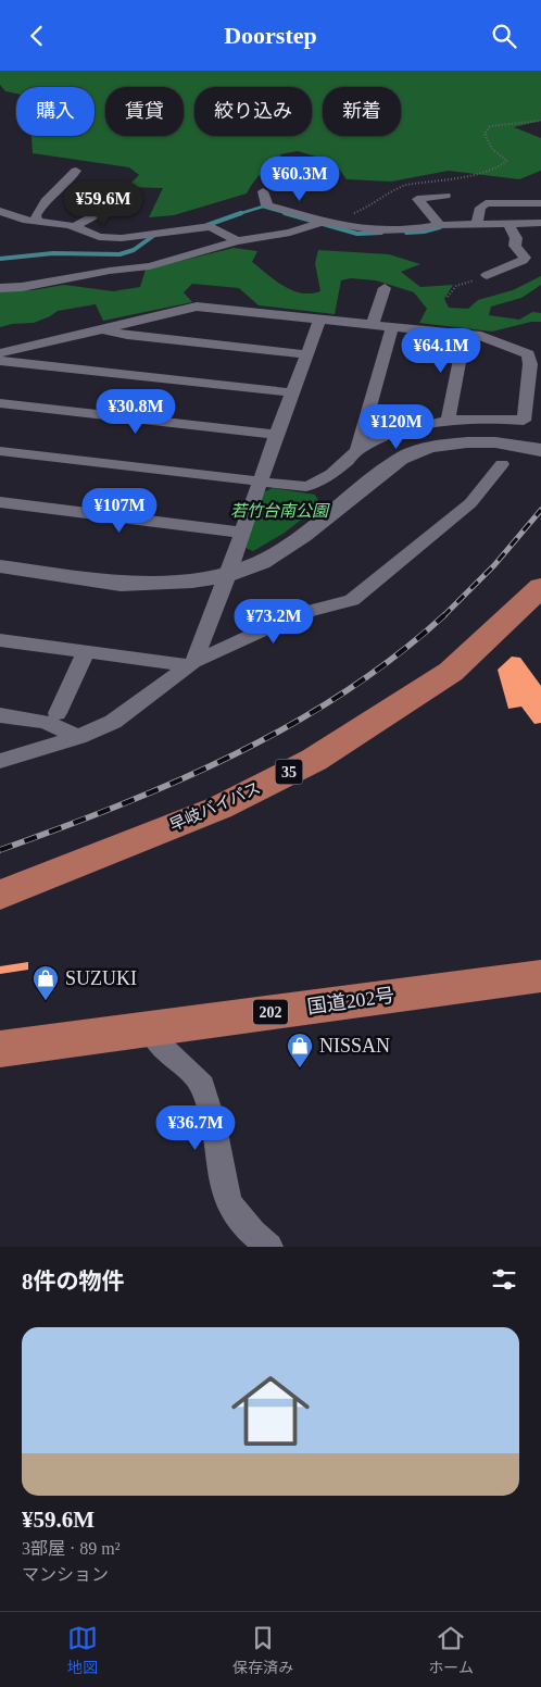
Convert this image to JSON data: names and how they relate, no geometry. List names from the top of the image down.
{
  "streets": {
    "highway": [
      "35",
      "早岐バイパス",
      "国道202号",
      "202"
    ]
  },
  "parks": ["若竹台南公園"],
  "places": {
    "shop": ["SUZUKI", "NISSAN"]
  },
  "page": {
    "header": "Doorstep",
    "chip": [
      "購入",
      "賃貸",
      "絞り込み",
      "新着"
    ],
    "price": [
      "¥60.3M",
      "¥59.6M",
      "¥64.1M",
      "¥30.8M",
      "¥120M",
      "¥107M",
      "¥73.2M",
      "¥36.7M"
    ],
    "heading": "8件の物件",
    "list": [
      {
        "name": "¥59.6M",
        "note": "3部屋 · 89 m² · マンション"
      }
    ],
    "tabs": ["地図", "保存済み", "ホーム"]
  }
}
